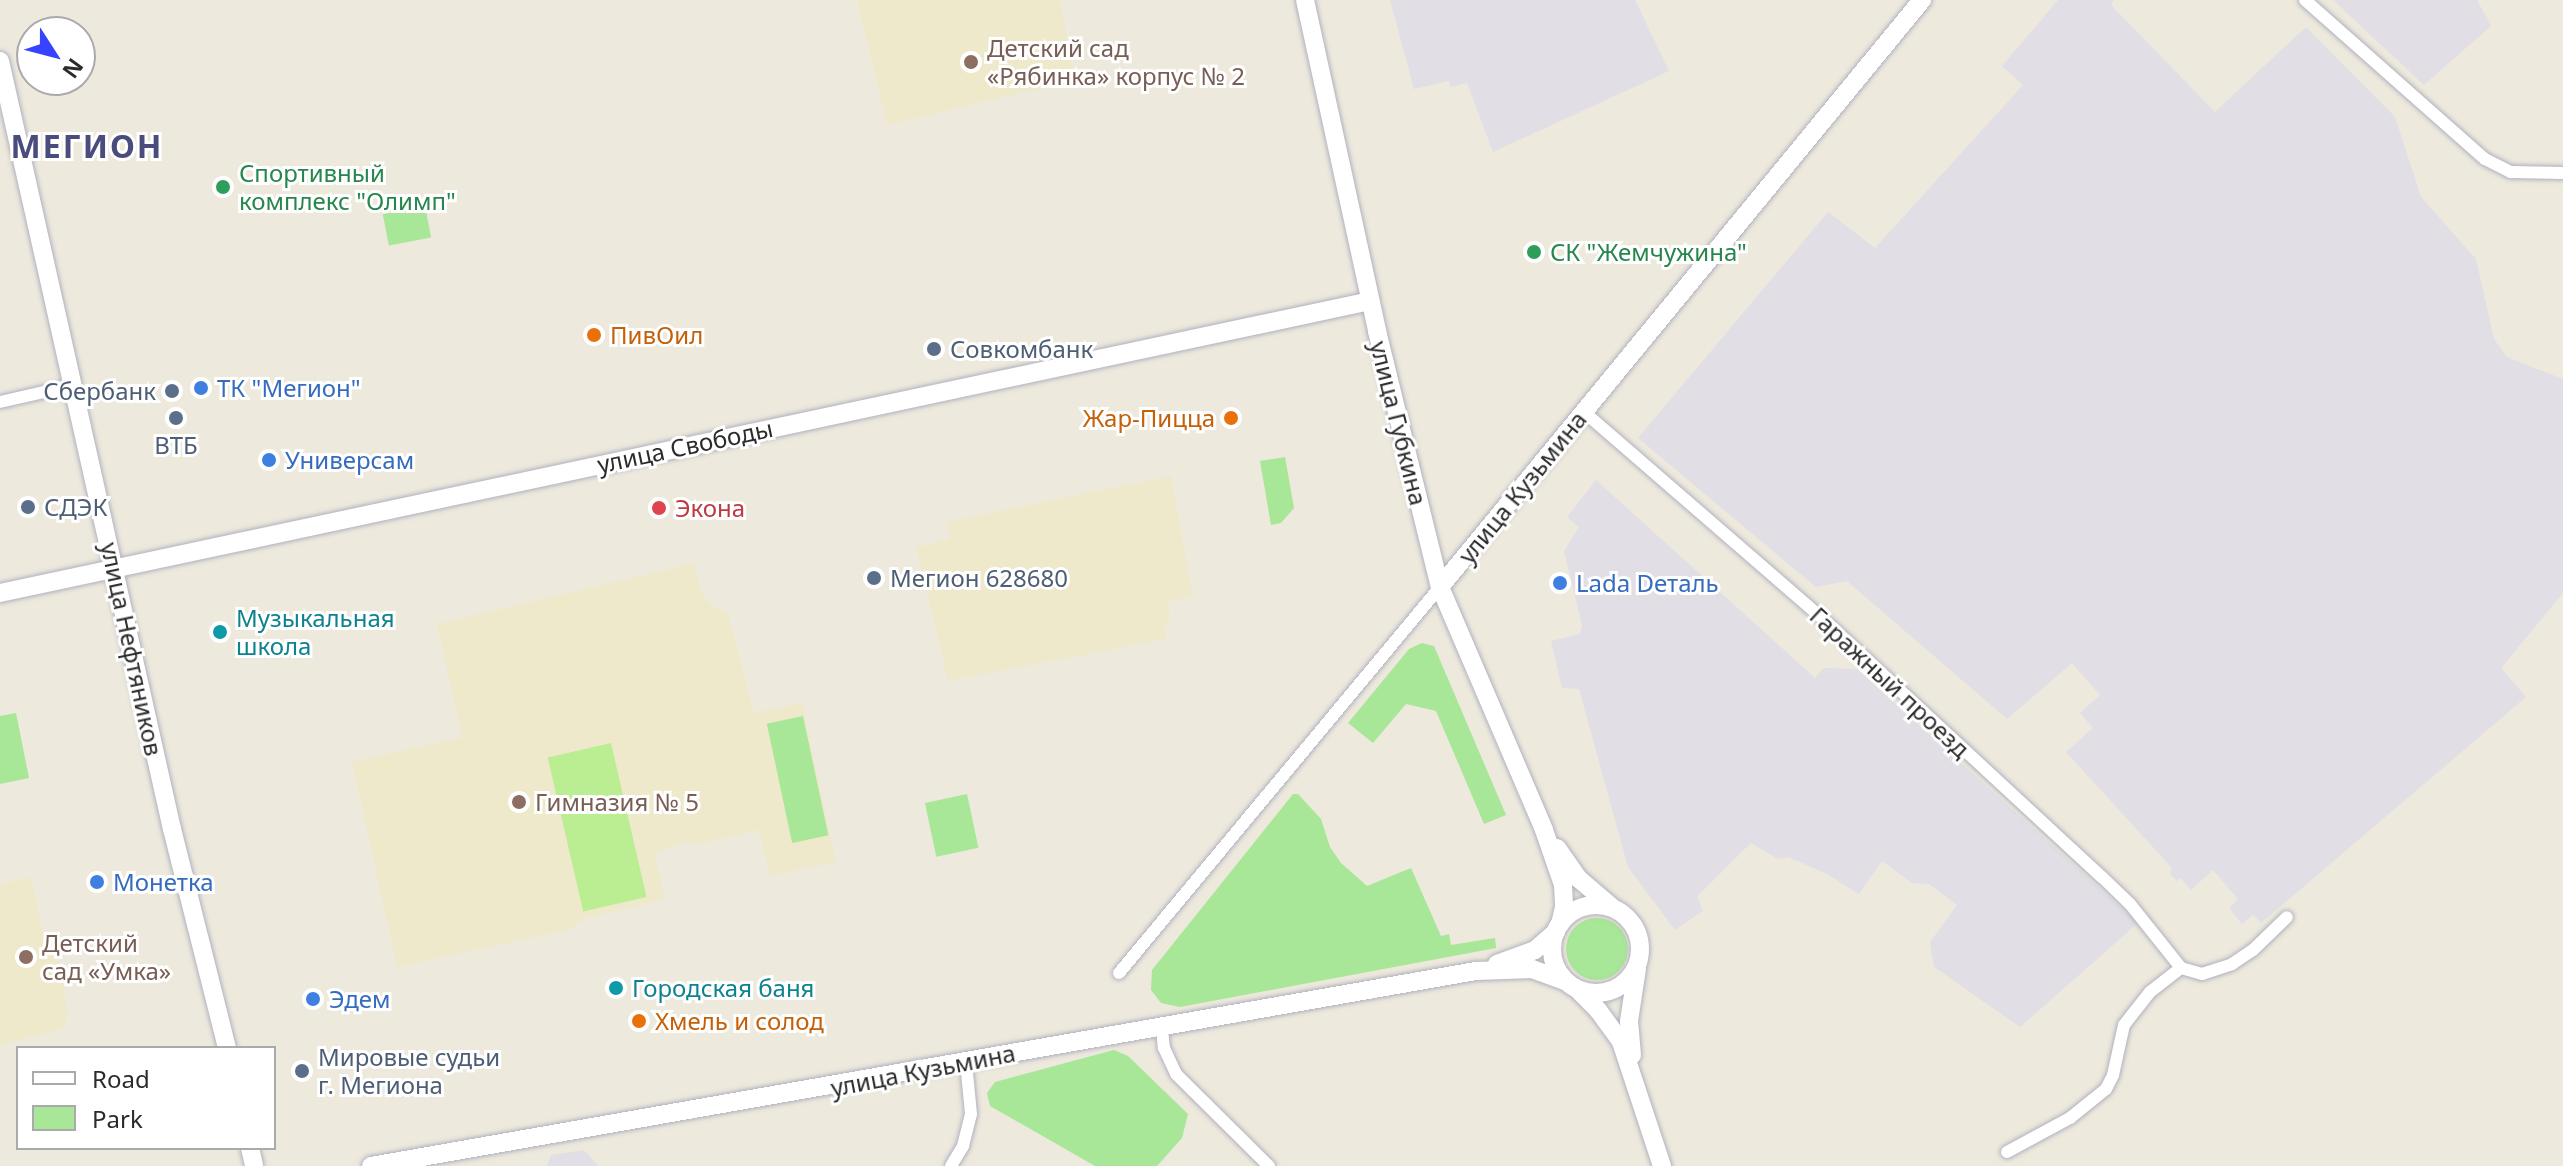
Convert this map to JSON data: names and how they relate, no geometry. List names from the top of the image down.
{
  "streets": {
    "main road": [
      "улица Губкина",
      "улица Свободы",
      "улица Кузьмина",
      "улица Нефтяников"
    ],
    "street": ["Гаражный проезд"]
  },
  "crossings": [
    ["улица Губкина", "улица Свободы"],
    ["улица Губкина", "улица Кузьмина"],
    ["улица Свободы", "улица Нефтяников"],
    ["улица Кузьмина", "Гаражный проезд"]
  ],
  "districts": ["МЕГИОН"],
  "places": [
    "Детский сад «Рябинка» корпус № 2",
    "Спортивный комплекс \"Олимп\"",
    "СК \"Жемчужина\"",
    "ПивОил",
    "Совкомбанк",
    "ТК \"Мегион\"",
    "Сбербанк",
    "ВТБ",
    "Жар-Пицца",
    "Универсам",
    "СДЭК",
    "Экона",
    "Мегион 628680",
    "Lada Dеталь",
    "Музыкальная школа",
    "Гимназия № 5",
    "Монетка",
    "Детский сад «Умка»",
    "Городская баня",
    "Эдем",
    "Хмель и солод",
    "Мировые судьи г. Мегиона"
  ],
  "legend": ["Road", "Park"],
  "north": "bottom right"
}
